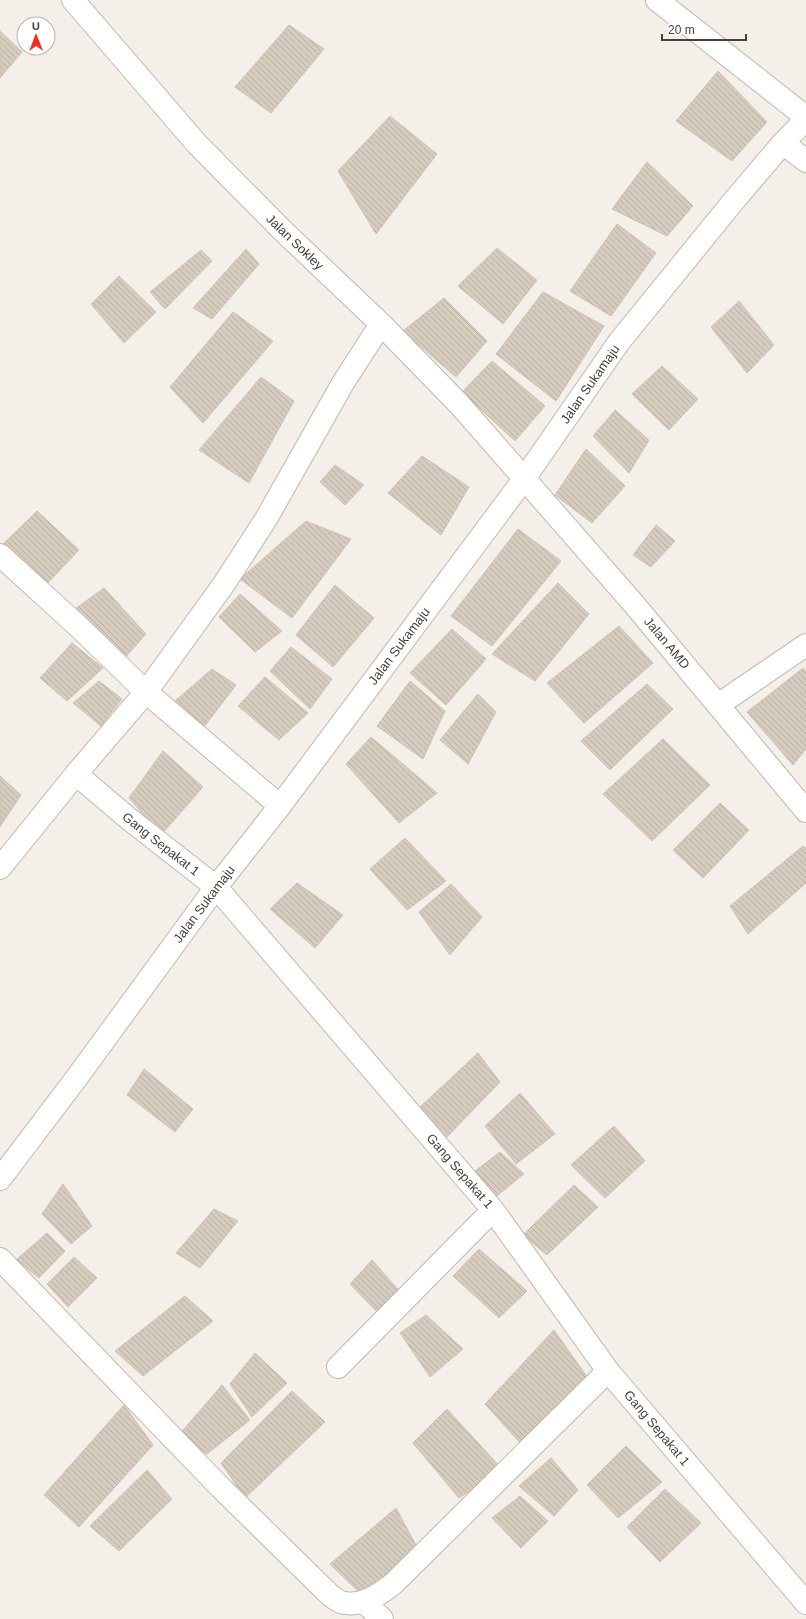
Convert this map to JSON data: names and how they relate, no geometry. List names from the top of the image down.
{
  "streets": {
    "street": [
      "Jalan Sokley",
      "Jalan Sukamaju",
      "Jalan AMD",
      "Gang Sepakat 1"
    ]
  },
  "crossings": [
    ["Jalan Sokley", "Jalan Sukamaju"],
    ["Jalan Sokley", "Jalan AMD"],
    ["Jalan Sukamaju", "Jalan AMD"],
    ["Jalan Sukamaju", "Gang Sepakat 1"]
  ],
  "scale_bar": "20 m",
  "north": "top"
}
